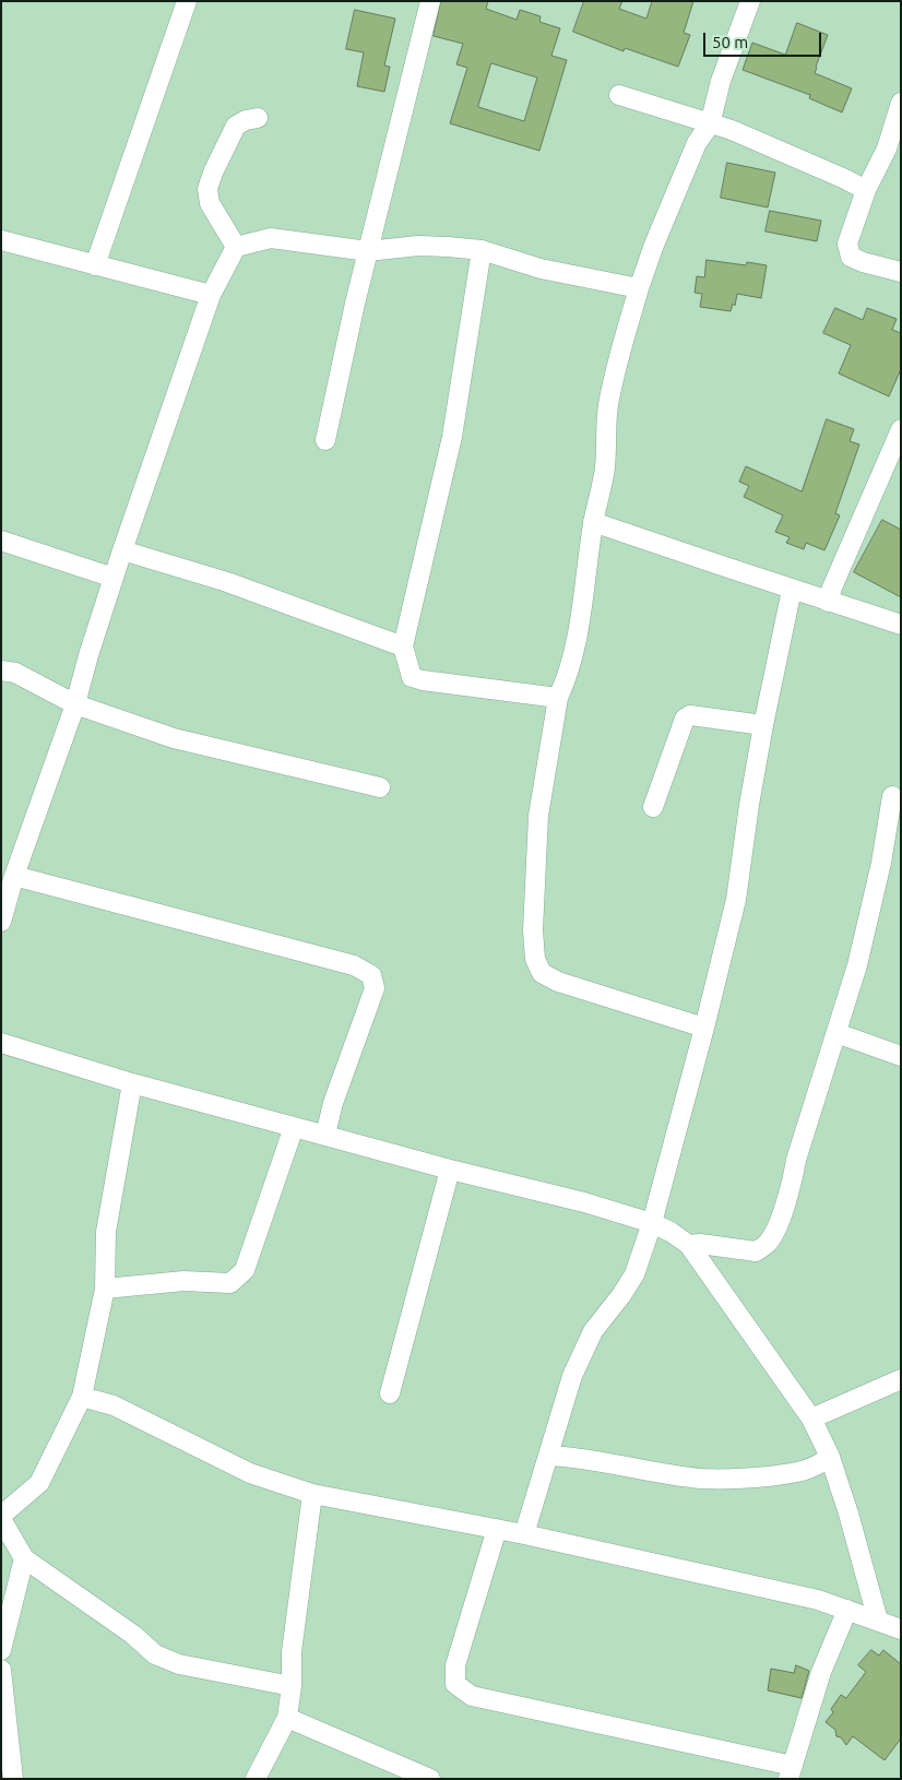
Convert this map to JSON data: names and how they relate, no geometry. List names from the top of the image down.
{
  "scale_bar": "50 m"
}
